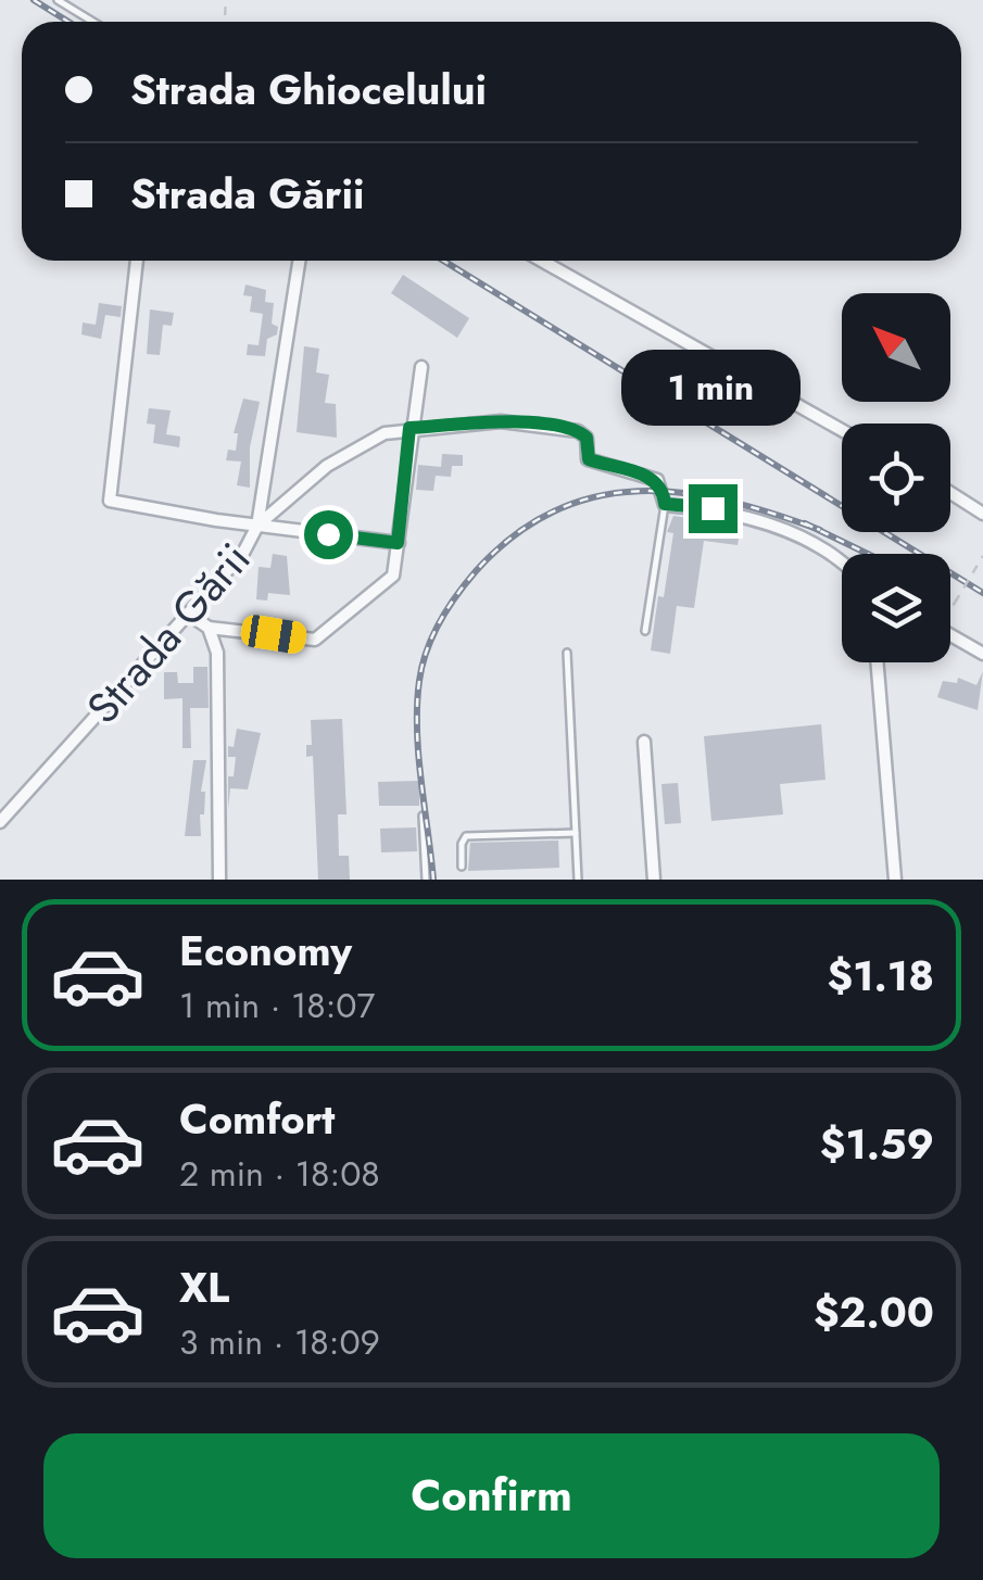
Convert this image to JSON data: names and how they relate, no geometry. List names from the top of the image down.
{
  "streets": {
    "street": ["Strada Gării"]
  },
  "north": "top left",
  "page": {
    "banner": ["Strada Ghiocelului", "Strada Gării"],
    "bubble": "1 min",
    "list": [
      {
        "name": "Economy",
        "note": "1 min · 18:07",
        "value": "$1.18"
      },
      {
        "name": "Comfort",
        "note": "2 min · 18:08",
        "value": "$1.59"
      },
      {
        "name": "XL",
        "note": "3 min · 18:09",
        "value": "$2.00"
      }
    ],
    "buttons": "Confirm"
  }
}
